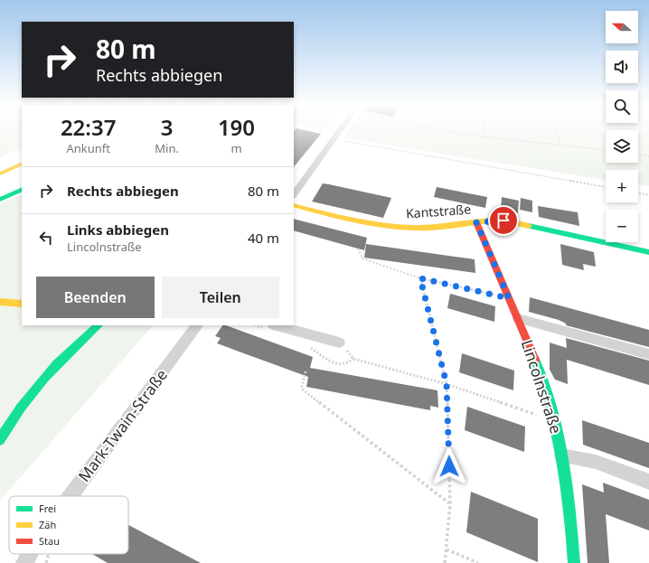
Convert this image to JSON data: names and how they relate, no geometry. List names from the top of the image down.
{
  "streets": {
    "main road": ["Kantstraße", "Lincolnstraße"],
    "street": ["Mark-Twain-Straße"]
  },
  "crossings": [
    ["Kantstraße", "Lincolnstraße"]
  ],
  "legend": ["Frei", "Zäh", "Stau"],
  "north": "left",
  "page": {
    "map_buttons": ["+", "−"],
    "turn": ["80 m", "Rechts abbiegen"],
    "eta": [
      "22:37",
      "Ankunft",
      "3",
      "Min.",
      "190",
      "m"
    ],
    "list": [
      {
        "name": "Rechts abbiegen",
        "value": "80 m"
      },
      {
        "name": "Links abbiegen",
        "note": "Lincolnstraße",
        "value": "40 m"
      }
    ],
    "buttons": ["Beenden", "Teilen"]
  }
}
